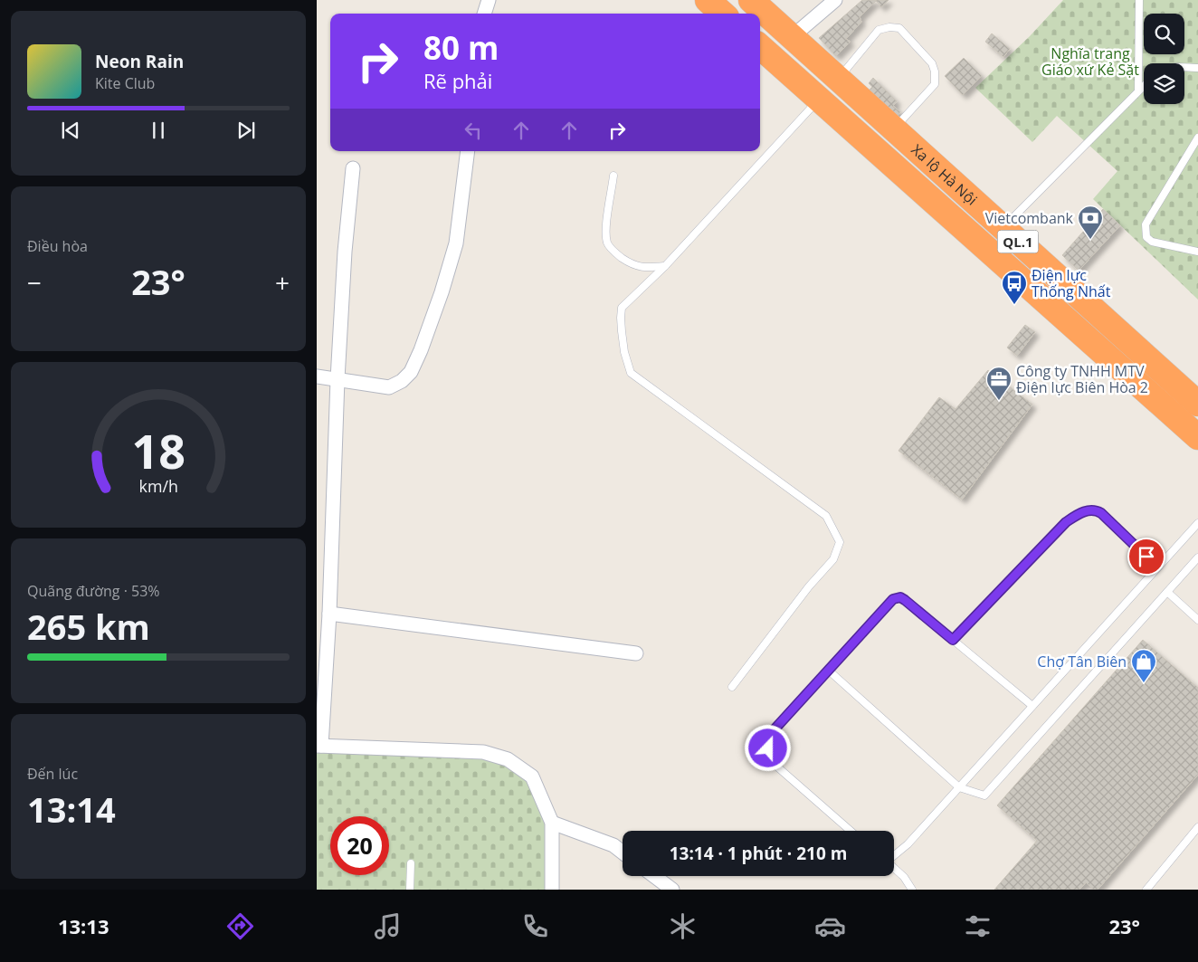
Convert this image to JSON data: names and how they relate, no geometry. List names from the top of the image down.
{
  "streets": {
    "highway": ["Xa lộ Hà Nội", "QL.1"]
  },
  "parks": ["Nghĩa trang Giáo xứ Kẻ Sặt"],
  "places": {
    "bank": ["Vietcombank"],
    "bus stop": ["Điện lực Thống Nhất"],
    "office": ["Công ty TNHH MTV Điện lực Biên Hòa 2"],
    "shop": ["Chợ Tân Biên"]
  },
  "page": {
    "turn": ["80 m", "Rẽ phải"],
    "song": ["Neon Rain", "Kite Club"],
    "tile": [
      "Điều hòa",
      ["Quãng đường · 53%", "265 km"],
      ["Đến lúc", "13:14"]
    ],
    "heat": ["−", "23°", "+"],
    "limit": "20",
    "trip": "13:14 · 1 phút · 210 m",
    "tabs": ["13:13", "23°"],
    "gauge": ["18", "km/h"]
  }
}
